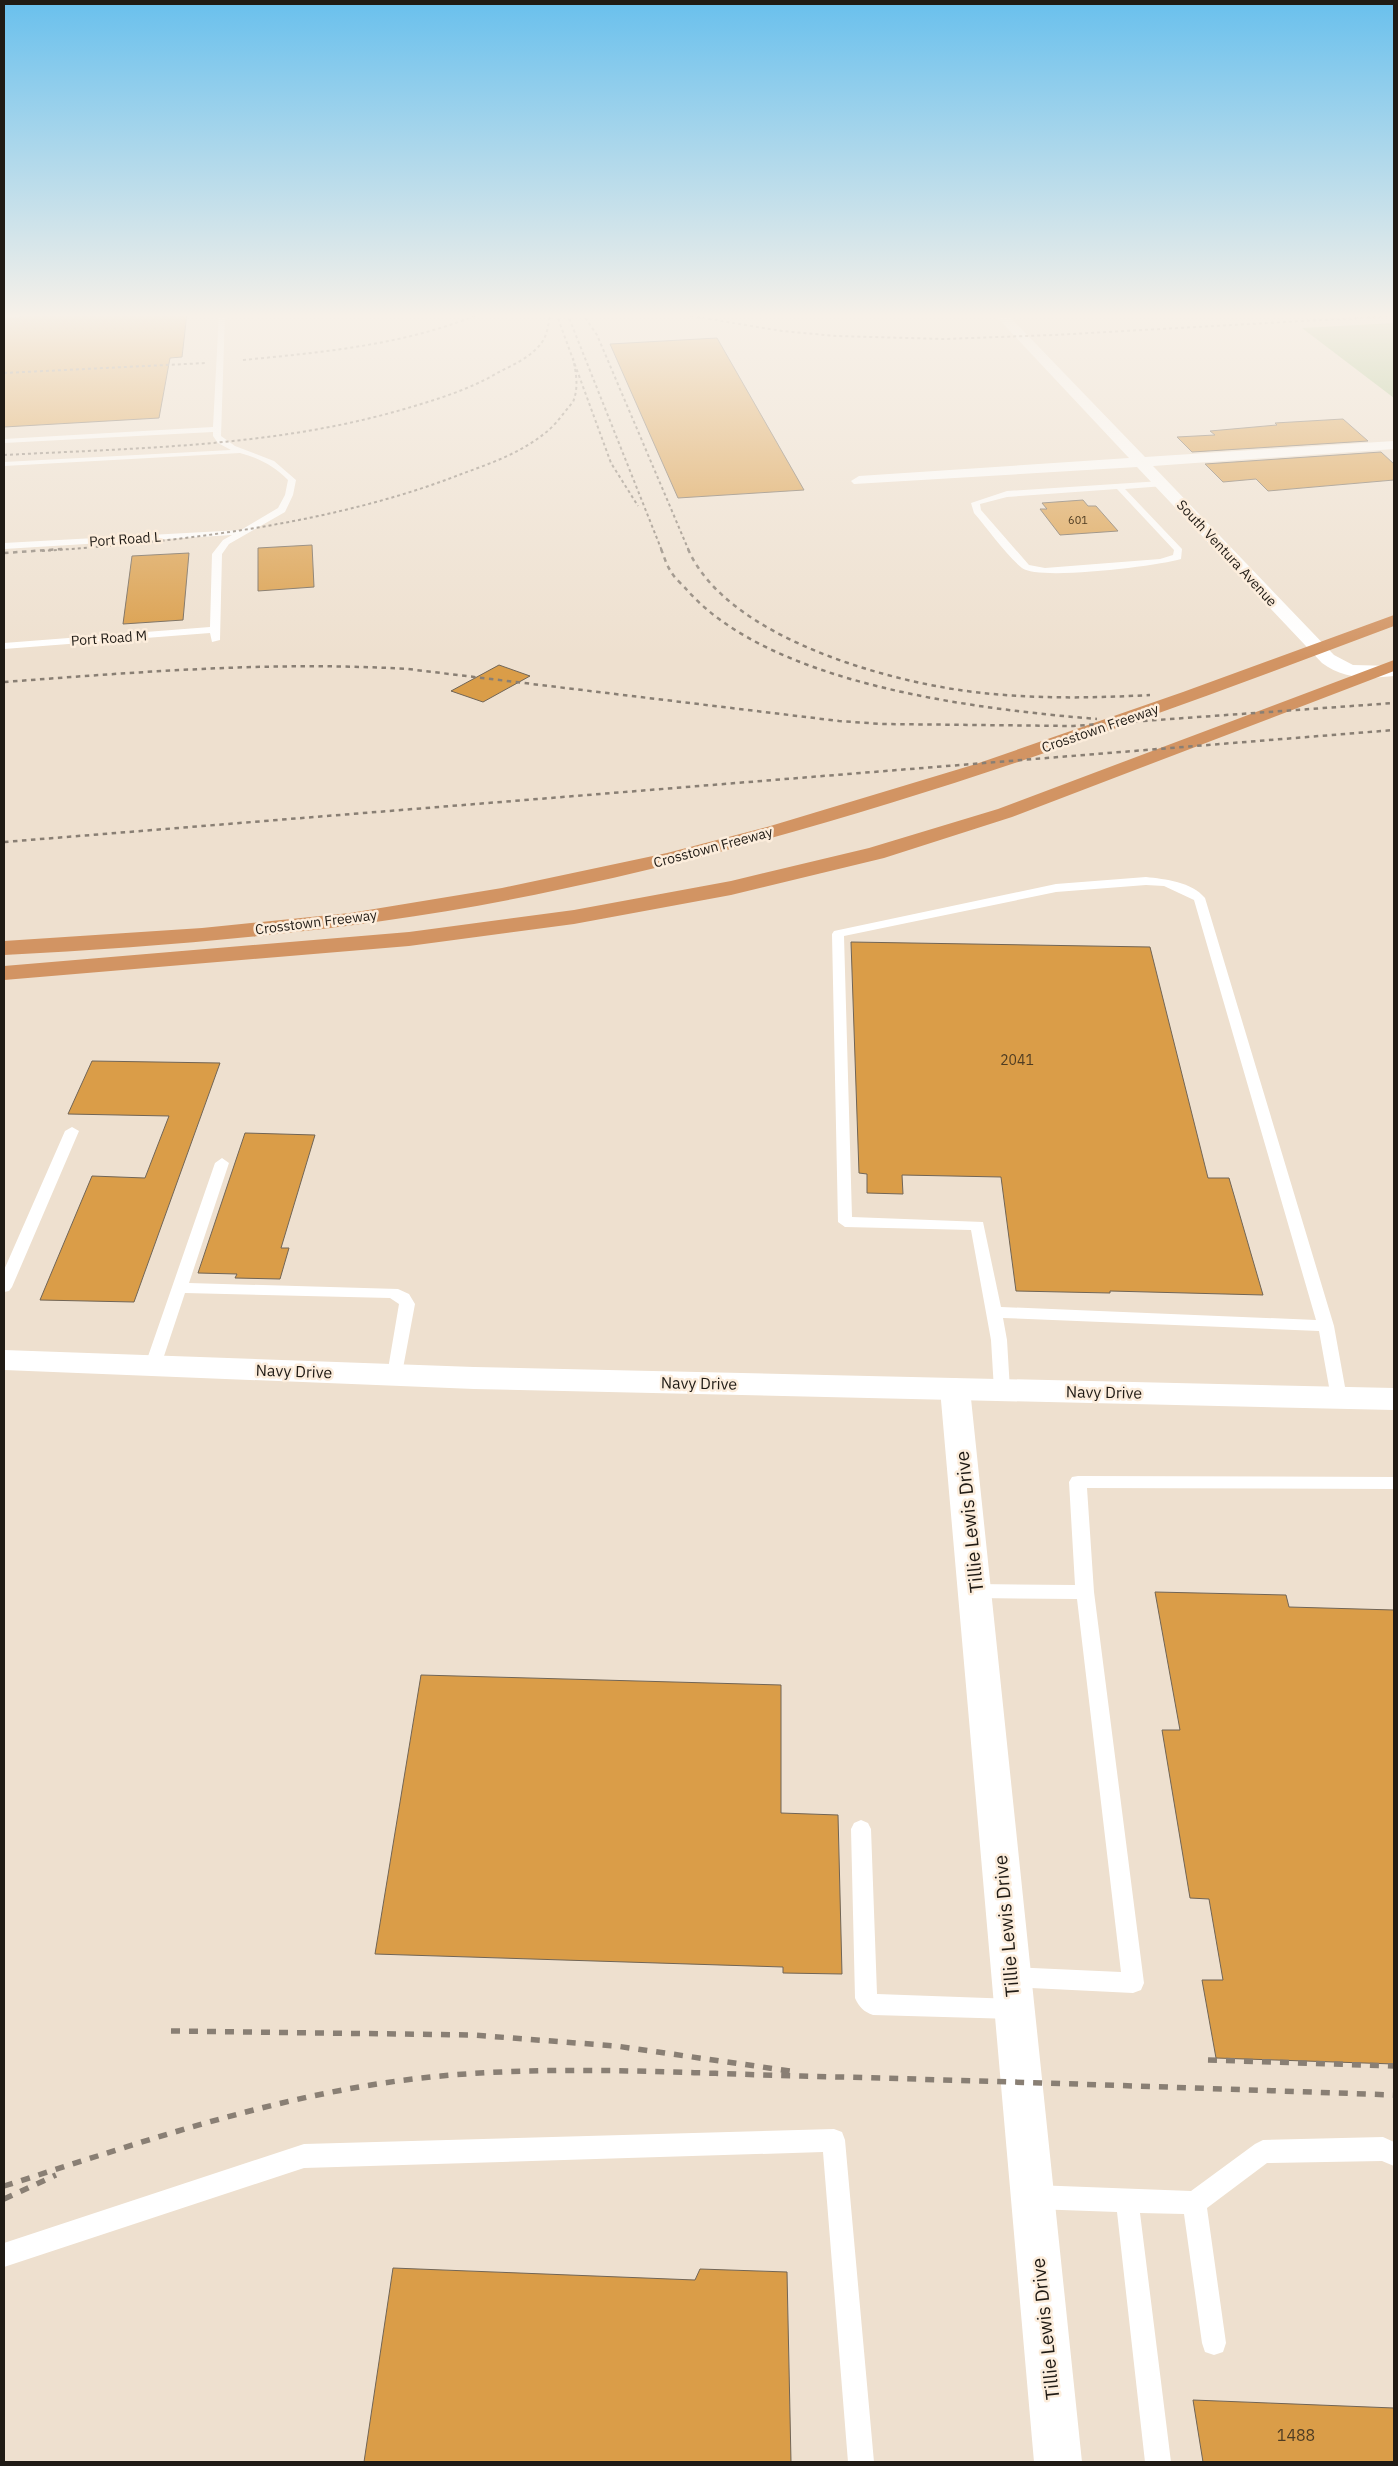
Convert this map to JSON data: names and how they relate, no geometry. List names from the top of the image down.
{
  "streets": {
    "highway": ["Crosstown Freeway"],
    "street": ["South Ventura Avenue", "Navy Drive", "Tillie Lewis Drive"],
    "lane": ["Port Road L", "Port Road M"]
  },
  "crossings": [
    ["Port Road L", "Port Road M"],
    ["Navy Drive", "Tillie Lewis Drive"]
  ],
  "house_numbers": ["601", "2041", "1488"]
}
